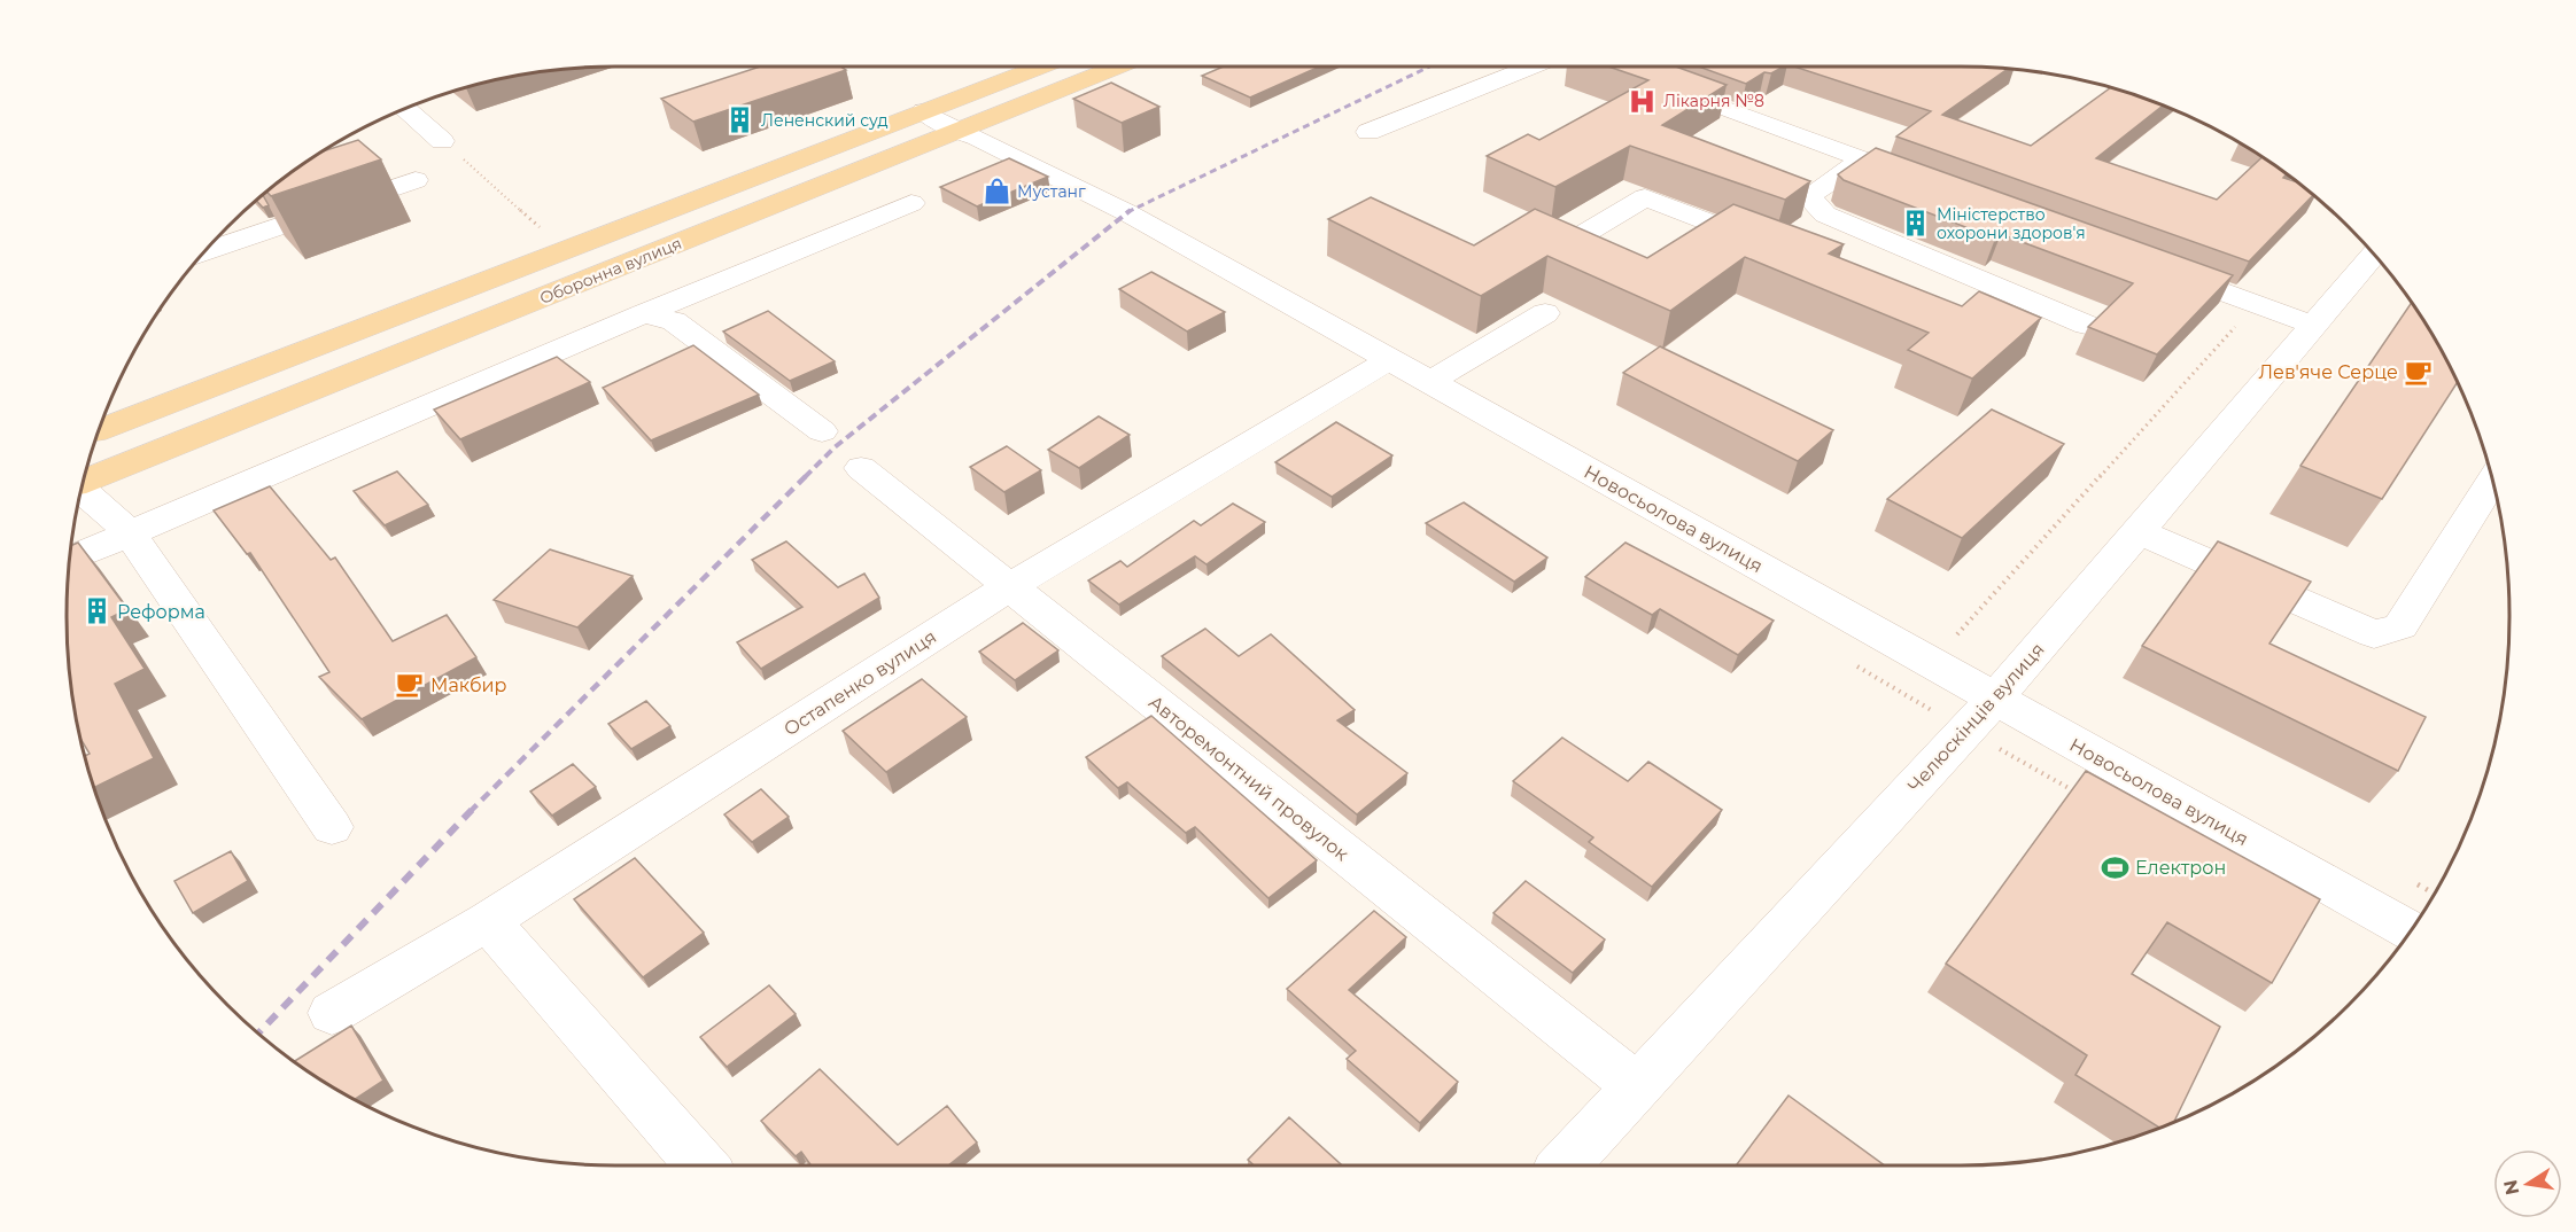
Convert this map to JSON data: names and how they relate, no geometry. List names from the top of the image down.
{
  "streets": {
    "main road": ["Оборонна вулиця"],
    "street": [
      "Новосьолова вулиця",
      "Остапенко вулиця",
      "Челюскінців вулиця",
      "Авторемонтний провулок"
    ]
  },
  "crossings": [
    ["Оборонна вулиця", "Новосьолова вулиця"],
    ["Новосьолова вулиця", "Остапенко вулиця"],
    ["Новосьолова вулиця", "Челюскінців вулиця"],
    ["Остапенко вулиця", "Авторемонтний провулок"],
    ["Челюскінців вулиця", "Авторемонтний провулок"]
  ],
  "places": {
    "hospital": ["Лікарня №8"],
    "building": ["Лененский суд", "Міністерство охорони здоров'я", "Реформа"],
    "shop": ["Мустанг"],
    "cafe": ["Лев'яче Серце", "Макбир"],
    "sports": ["Електрон"]
  },
  "north": "left"
}
